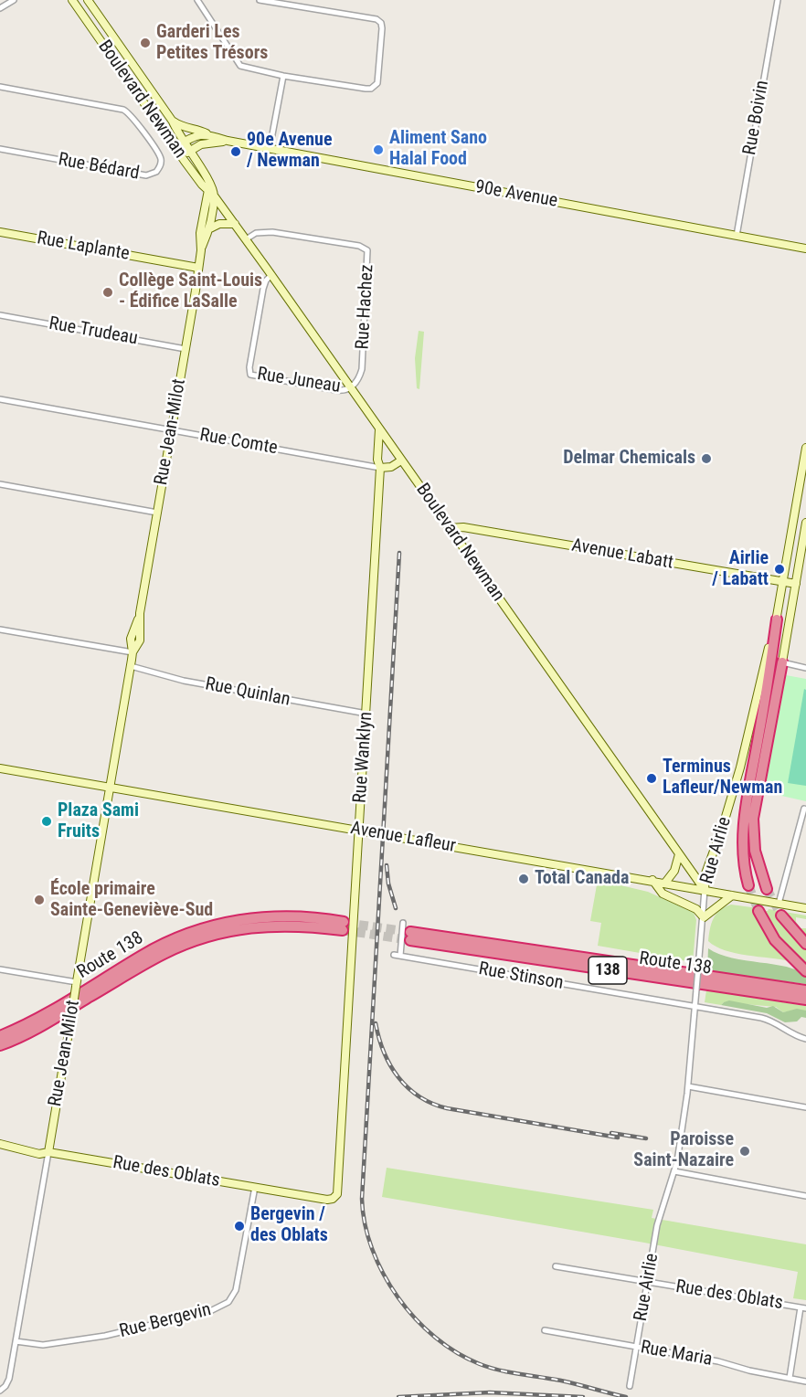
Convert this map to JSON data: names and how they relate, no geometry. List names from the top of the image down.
{
  "streets": {
    "highway": ["Route 138", "138"],
    "main road": [
      "Boulevard Newman",
      "90e Avenue",
      "Rue Laplante",
      "Rue Jean-Milot",
      "Avenue Labatt",
      "Rue Wanklyn",
      "Avenue Lafleur",
      "Rue Airlie",
      "Rue des Oblats"
    ],
    "street": [
      "Rue Boivin",
      "Rue Bédard",
      "Rue Hachez",
      "Rue Trudeau",
      "Rue Juneau",
      "Rue Comte",
      "Rue Quinlan",
      "Rue Stinson",
      "Rue Bergevin",
      "Rue Maria"
    ]
  },
  "crossings": [
    ["Boulevard Newman", "90e Avenue"],
    ["Boulevard Newman", "Rue Hachez"],
    ["Boulevard Newman", "Rue Juneau"],
    ["Boulevard Newman", "Rue Jean-Milot"],
    ["Boulevard Newman", "Avenue Labatt"],
    ["Boulevard Newman", "Rue Wanklyn"],
    ["Boulevard Newman", "Avenue Lafleur"],
    ["Boulevard Newman", "Rue Airlie"],
    ["Rue Boivin", "90e Avenue"],
    ["Rue Laplante", "Rue Jean-Milot"],
    ["Rue Hachez", "Rue Juneau"],
    ["Rue Trudeau", "Rue Jean-Milot"],
    ["Rue Jean-Milot", "Rue Comte"],
    ["Rue Jean-Milot", "Rue Quinlan"],
    ["Rue Jean-Milot", "Avenue Lafleur"],
    ["Rue Jean-Milot", "Rue des Oblats"],
    ["Rue Jean-Milot", "Rue Bergevin"],
    ["Rue Comte", "Rue Wanklyn"],
    ["Avenue Labatt", "Rue Airlie"],
    ["Rue Quinlan", "Rue Wanklyn"],
    ["Rue Wanklyn", "Avenue Lafleur"],
    ["Rue Wanklyn", "Rue des Oblats"],
    ["Avenue Lafleur", "Rue Airlie"],
    ["Rue Airlie", "Rue Stinson"],
    ["Rue Airlie", "Rue des Oblats"],
    ["Rue Airlie", "Rue Maria"],
    ["Rue des Oblats", "Rue Bergevin"]
  ],
  "places": [
    "Garderi Les Petites Trésors",
    "Aliment Sano Halal Food",
    "90e Avenue / Newman",
    "Collège Saint-Louis - Édifice LaSalle",
    "Delmar Chemicals",
    "Airlie / Labatt",
    "Terminus Lafleur/Newman",
    "Plaza Sami Fruits",
    "Total Canada",
    "École primaire Sainte-Geneviève-Sud",
    "Paroisse Saint-Nazaire",
    "Bergevin / des Oblats"
  ]
}
